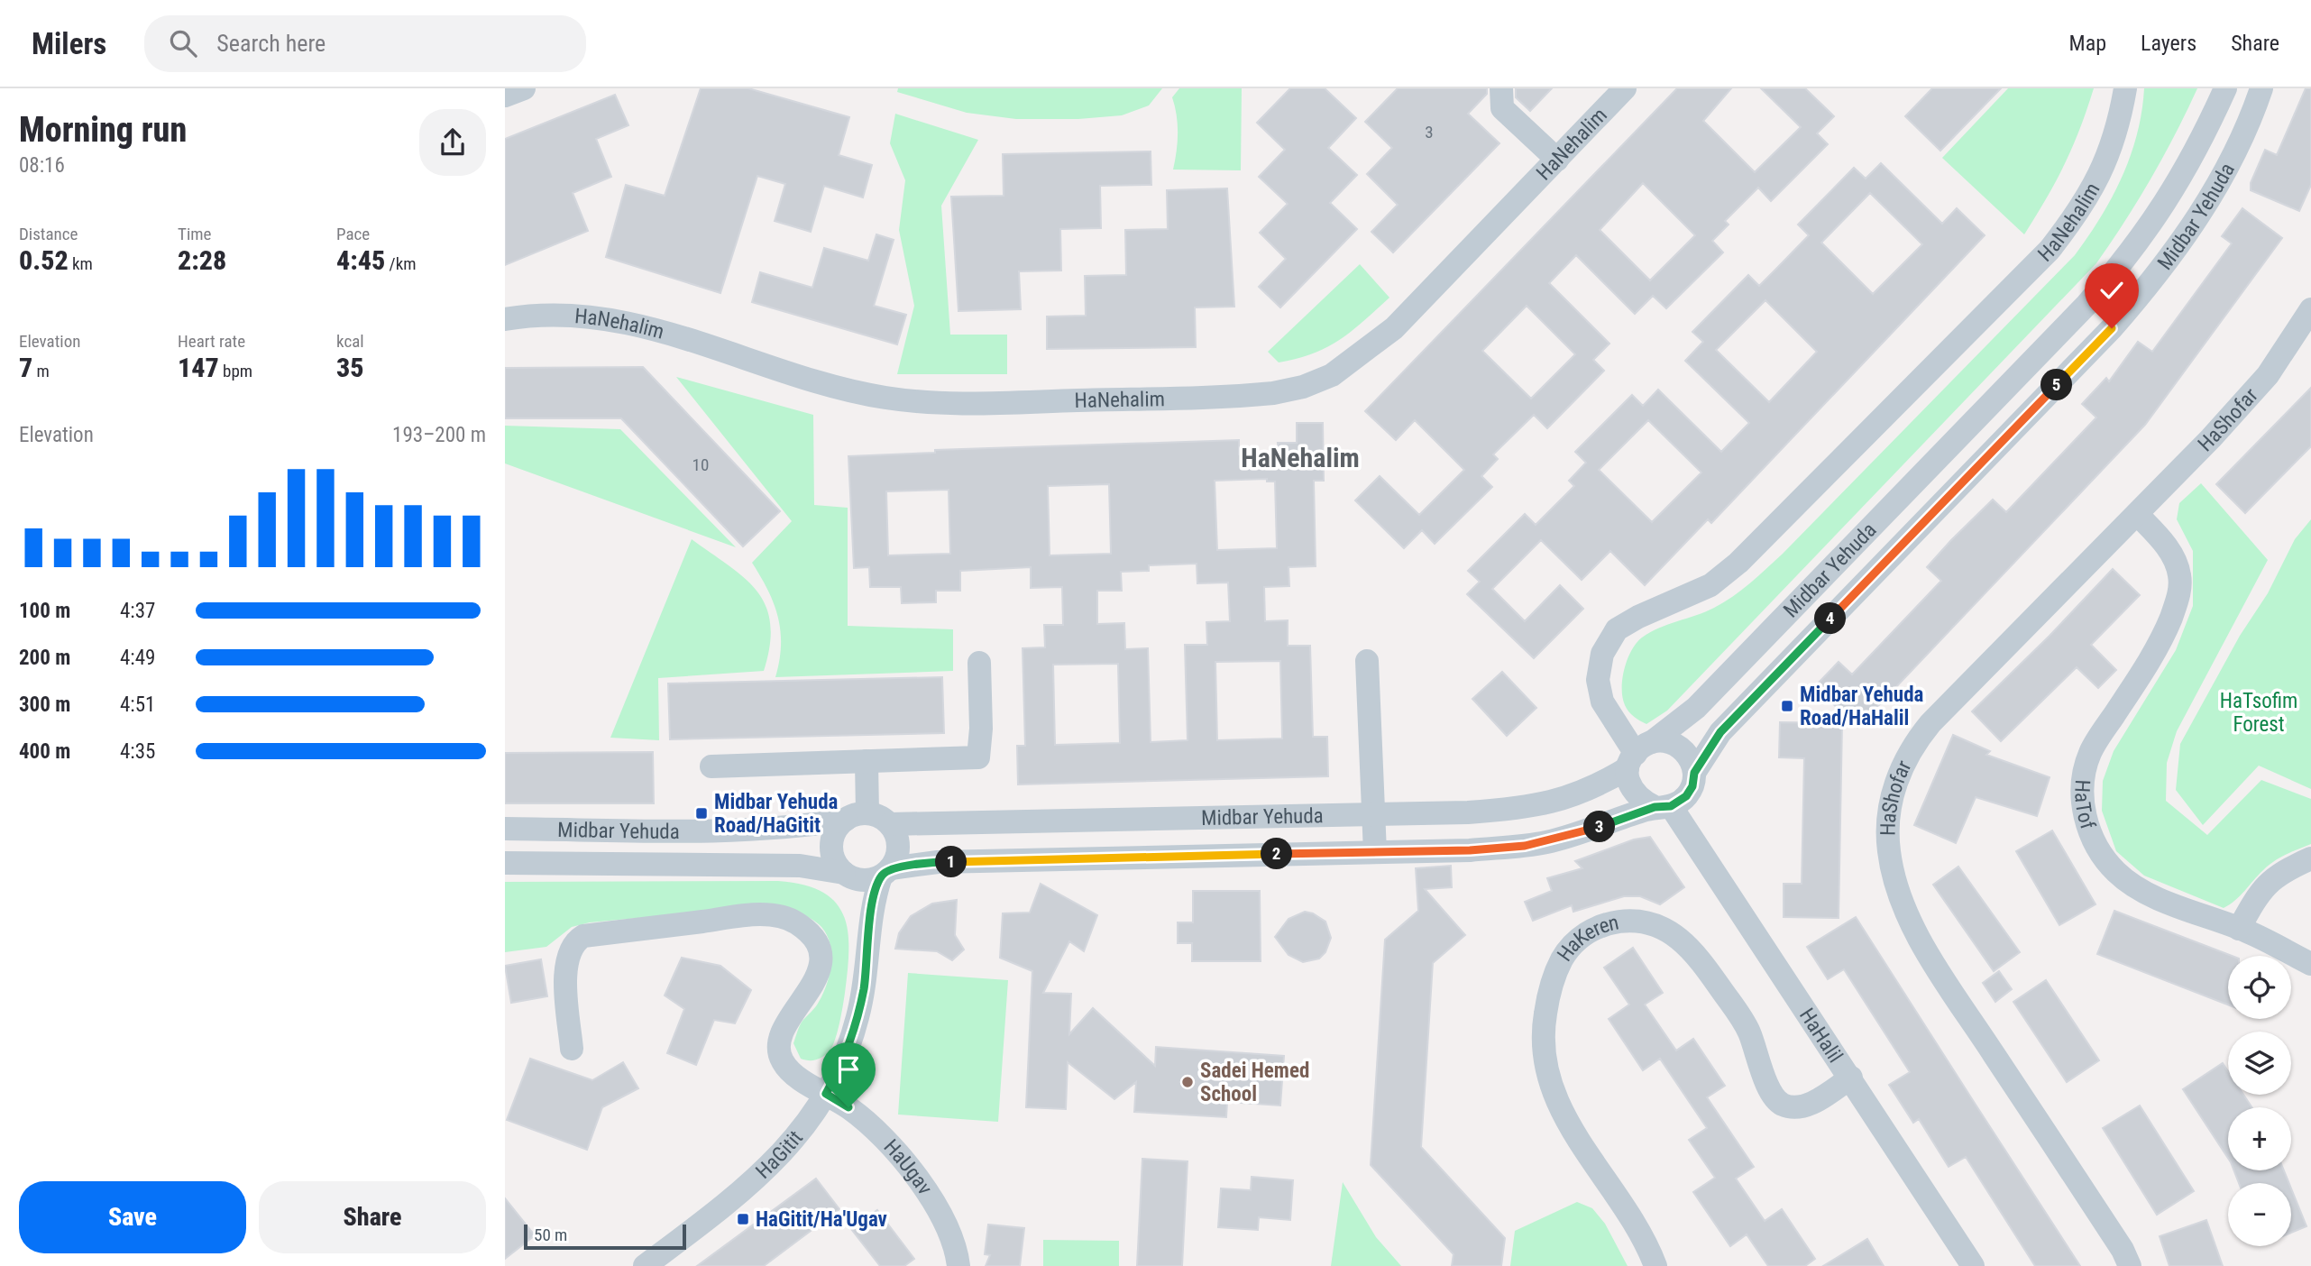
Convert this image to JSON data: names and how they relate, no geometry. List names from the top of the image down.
{
  "streets": {
    "street": [
      "HaNehalim",
      "Midbar Yehuda",
      "HaShofar",
      "HaTof",
      "HaKeren",
      "HaHalil",
      "HaGitit",
      "HaUgav"
    ]
  },
  "crossings": [
    ["HaNehalim", "Midbar Yehuda"],
    ["HaNehalim", "HaHalil"],
    ["Midbar Yehuda", "HaHalil"],
    ["Midbar Yehuda", "HaGitit"],
    ["HaShofar", "HaTof"],
    ["HaKeren", "HaHalil"],
    ["HaGitit", "HaUgav"]
  ],
  "districts": ["HaNehalim"],
  "parks": ["HaTsofim Forest"],
  "places": {
    "transit": ["Midbar Yehuda Road/HaHalil", "Midbar Yehuda Road/HaGitit", "HaGitit/Ha'Ugav"],
    "other": ["Sadei Hemed School"]
  },
  "house_numbers": ["3", "10"],
  "scale_bar": "50 m",
  "page": {
    "header": "Milers",
    "search": "Search here",
    "nav": ["Map", "Layers", "Share"],
    "heading": ["Morning run", "08:16"],
    "stats": [
      ["Distance", "0.52 km"],
      ["Time", "2:28"],
      ["Pace", "4:45 /km"],
      ["Elevation", "7 m"],
      ["Heart rate", "147 bpm"],
      ["kcal", "35"]
    ],
    "pins": [
      "5",
      "4",
      "3",
      "2",
      "1"
    ],
    "chart": ["Elevation", "193–200 m"],
    "list": [
      {
        "name": "100 m",
        "note": "4:37"
      },
      {
        "name": "200 m",
        "note": "4:49"
      },
      {
        "name": "300 m",
        "note": "4:51"
      },
      {
        "name": "400 m",
        "note": "4:35"
      }
    ],
    "map_buttons": ["+", "−"],
    "buttons": ["Save", "Share"],
    "scale": "50 m"
  }
}
